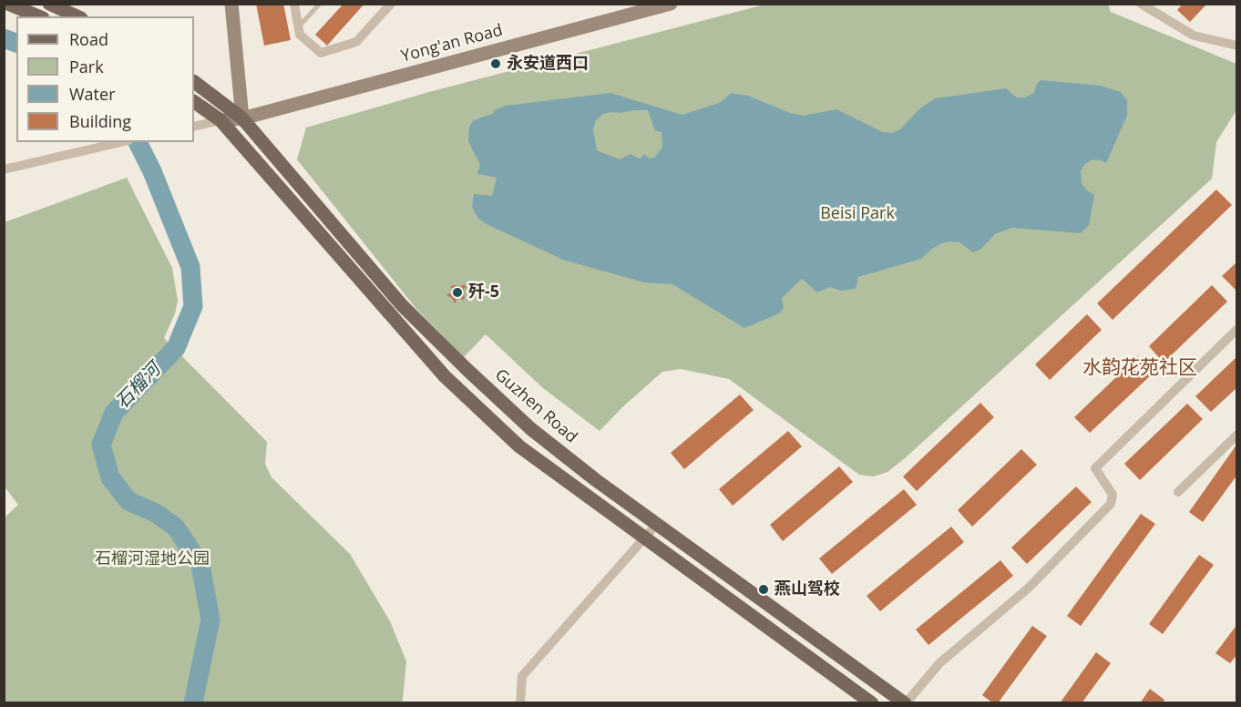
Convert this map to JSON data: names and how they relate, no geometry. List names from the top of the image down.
{
  "streets": {
    "main road": ["Yong'an Road", "Guzhen Road"]
  },
  "crossings": [
    ["Yong'an Road", "Guzhen Road"]
  ],
  "districts": ["水韵花苑社区"],
  "water": ["石榴河"],
  "parks": ["Beisi Park", "石榴河湿地公园"],
  "places": ["永安道西口", "歼-5", "燕山驾校"],
  "legend": [
    "Road",
    "Park",
    "Water",
    "Building"
  ]
}
